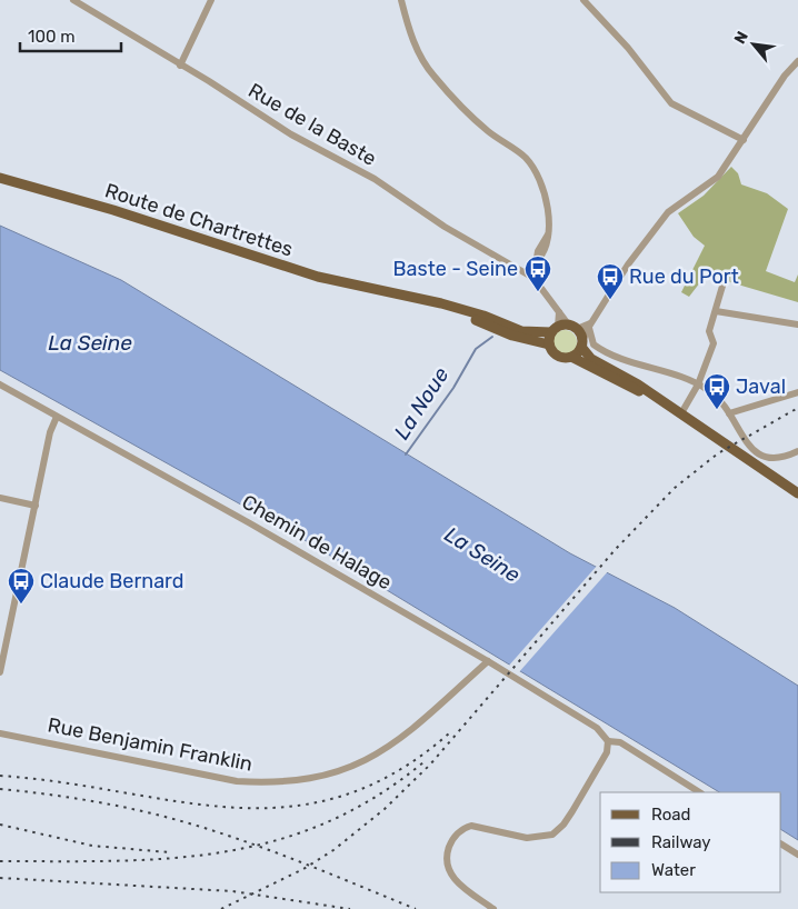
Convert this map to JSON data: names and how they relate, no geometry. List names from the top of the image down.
{
  "streets": {
    "main road": ["Route de Chartrettes"],
    "street": ["Rue de la Baste", "Chemin de Halage", "Rue Benjamin Franklin"]
  },
  "crossings": [
    ["Chemin de Halage", "Rue Benjamin Franklin"]
  ],
  "water": ["La Seine", "La Noue"],
  "places": {
    "bus stop": [
      "Baste - Seine",
      "Rue du Port",
      "Javal",
      "Claude Bernard"
    ]
  },
  "legend": ["Road", "Railway", "Water"],
  "scale_bar": "100 m",
  "north": "top left"
}
